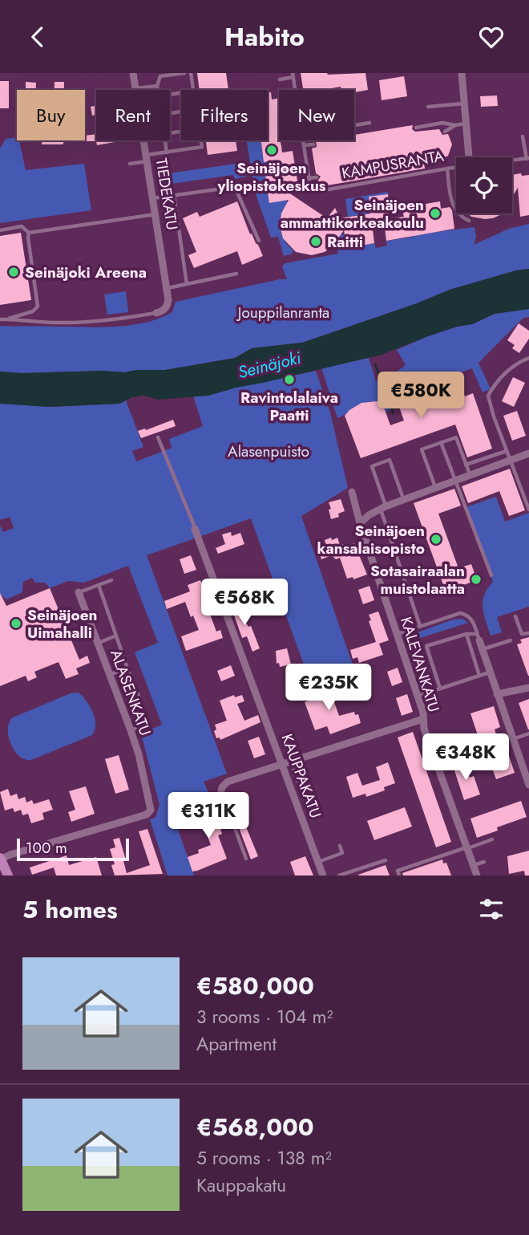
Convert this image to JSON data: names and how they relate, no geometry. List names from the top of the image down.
{
  "streets": {
    "street": [
      "TIEDEKATU",
      "KALEVANKATU",
      "ALASENKATU",
      "KAUPPAKATU"
    ],
    "lane": ["KAMPUSRANTA"]
  },
  "water": ["Seinäjoki"],
  "parks": ["Jouppilanranta", "Alasenpuisto"],
  "places": [
    "Seinäjoen yliopistokeskus",
    "Seinäjoen ammattikorkeakoulu",
    "Raitti",
    "Seinäjoki Areena",
    "Ravintolalaiva Paatti",
    "Seinäjoen kansalaisopisto",
    "Sotasairaalan muistolaatta",
    "Seinäjoen Uimahalli"
  ],
  "scale_bar": "100 m",
  "page": {
    "header": "Habito",
    "chip": [
      "Buy",
      "Rent",
      "Filters",
      "New"
    ],
    "price": [
      "€580K",
      "€568K",
      "€235K",
      "€348K",
      "€311K"
    ],
    "scale": "100 m",
    "heading": "5 homes",
    "list": [
      {
        "name": "€580,000",
        "note": "3 rooms · 104 m² · Apartment"
      },
      {
        "name": "€568,000",
        "note": "5 rooms · 138 m² · Kauppakatu"
      }
    ]
  }
}
